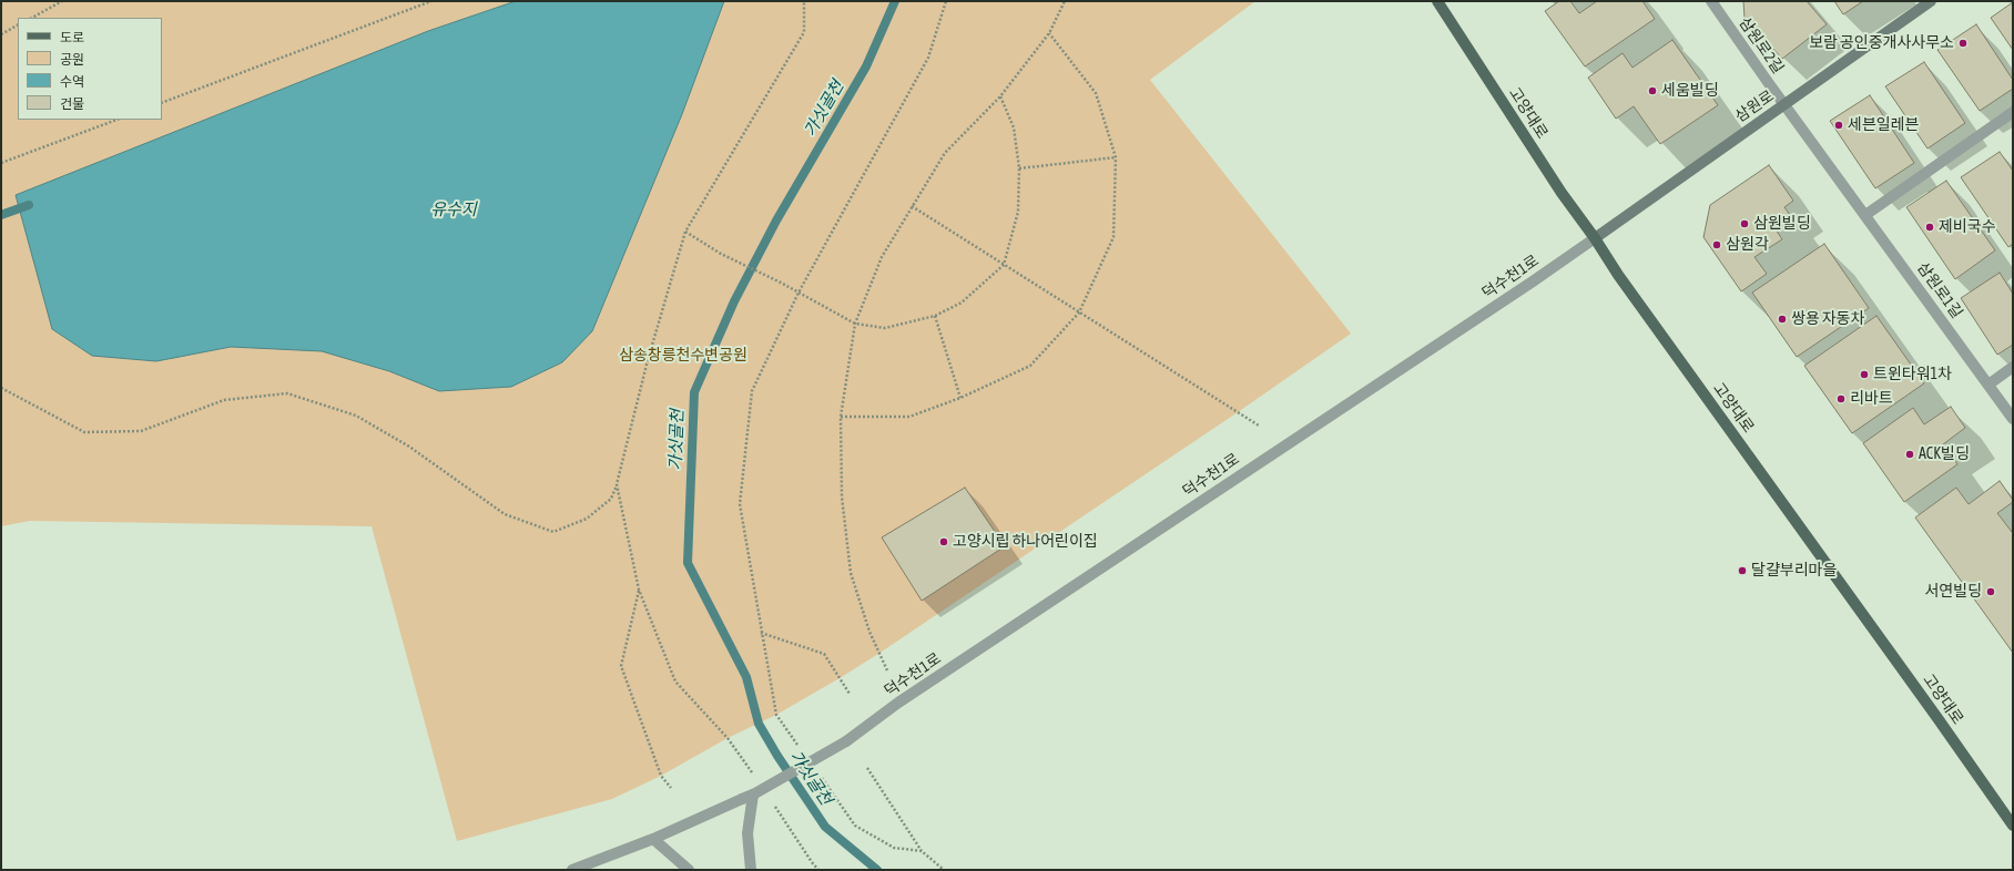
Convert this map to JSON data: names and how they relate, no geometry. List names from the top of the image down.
{
  "streets": {
    "main road": ["삼원로", "고양대로"],
    "street": ["삼원로2길", "덕수천1로", "삼원로1길"]
  },
  "crossings": [
    ["삼원로2길", "삼원로"],
    ["삼원로2길", "삼원로1길"],
    ["삼원로", "고양대로"],
    ["삼원로", "덕수천1로"],
    ["삼원로", "삼원로1길"],
    ["고양대로", "덕수천1로"]
  ],
  "water": ["가싯골천", "유수지"],
  "parks": ["삼송창릉천수변공원"],
  "places": [
    "보람 공인중개사사무소",
    "세움빌딩",
    "세븐일레븐",
    "삼원빌딩",
    "제비국수",
    "삼원각",
    "쌍용 자동차",
    "트윈타워1차",
    "리바트",
    "ACK빌딩",
    "고양시립 하나어린이집",
    "달걀부리마을",
    "서연빌딩"
  ],
  "legend": [
    "도로",
    "공원",
    "수역",
    "건물"
  ]
}
